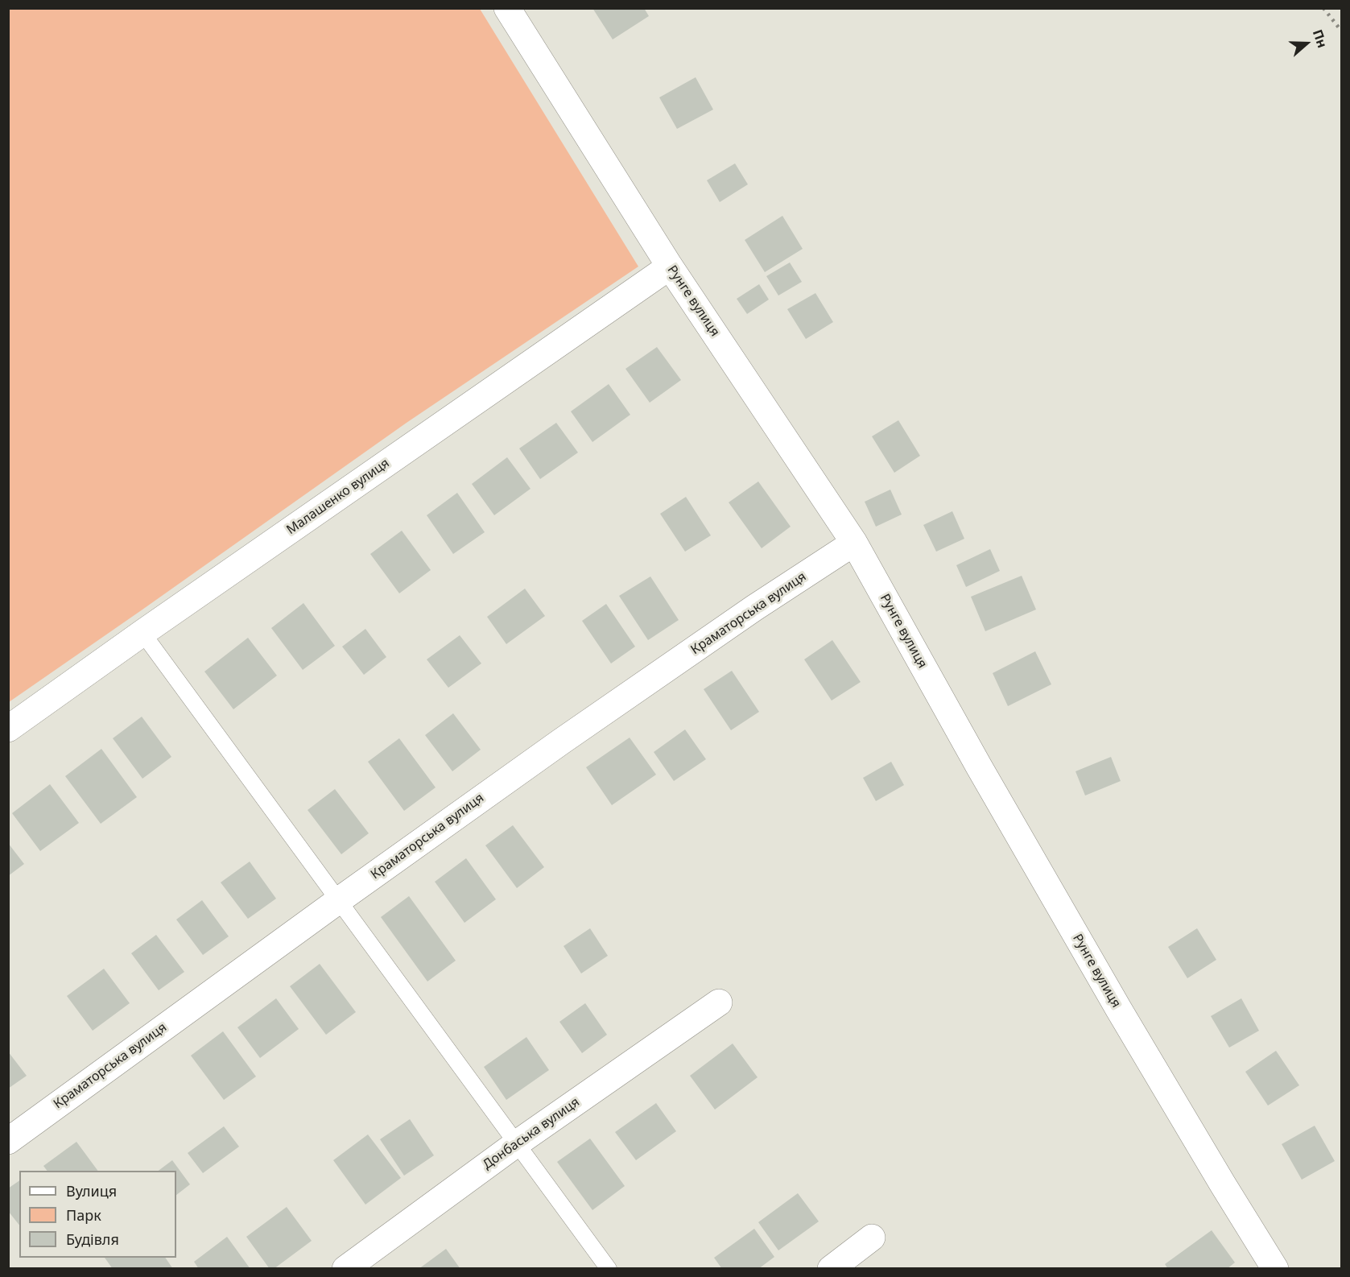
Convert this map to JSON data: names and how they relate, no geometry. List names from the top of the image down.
{
  "streets": {
    "street": [
      "Рунге вулиця",
      "Малашенко вулиця",
      "Краматорська вулиця",
      "Донбаська вулиця"
    ]
  },
  "crossings": [
    ["Рунге вулиця", "Малашенко вулиця"],
    ["Рунге вулиця", "Краматорська вулиця"]
  ],
  "legend": ["Вулиця", "Парк", "Будівля"],
  "north": "right"
}
